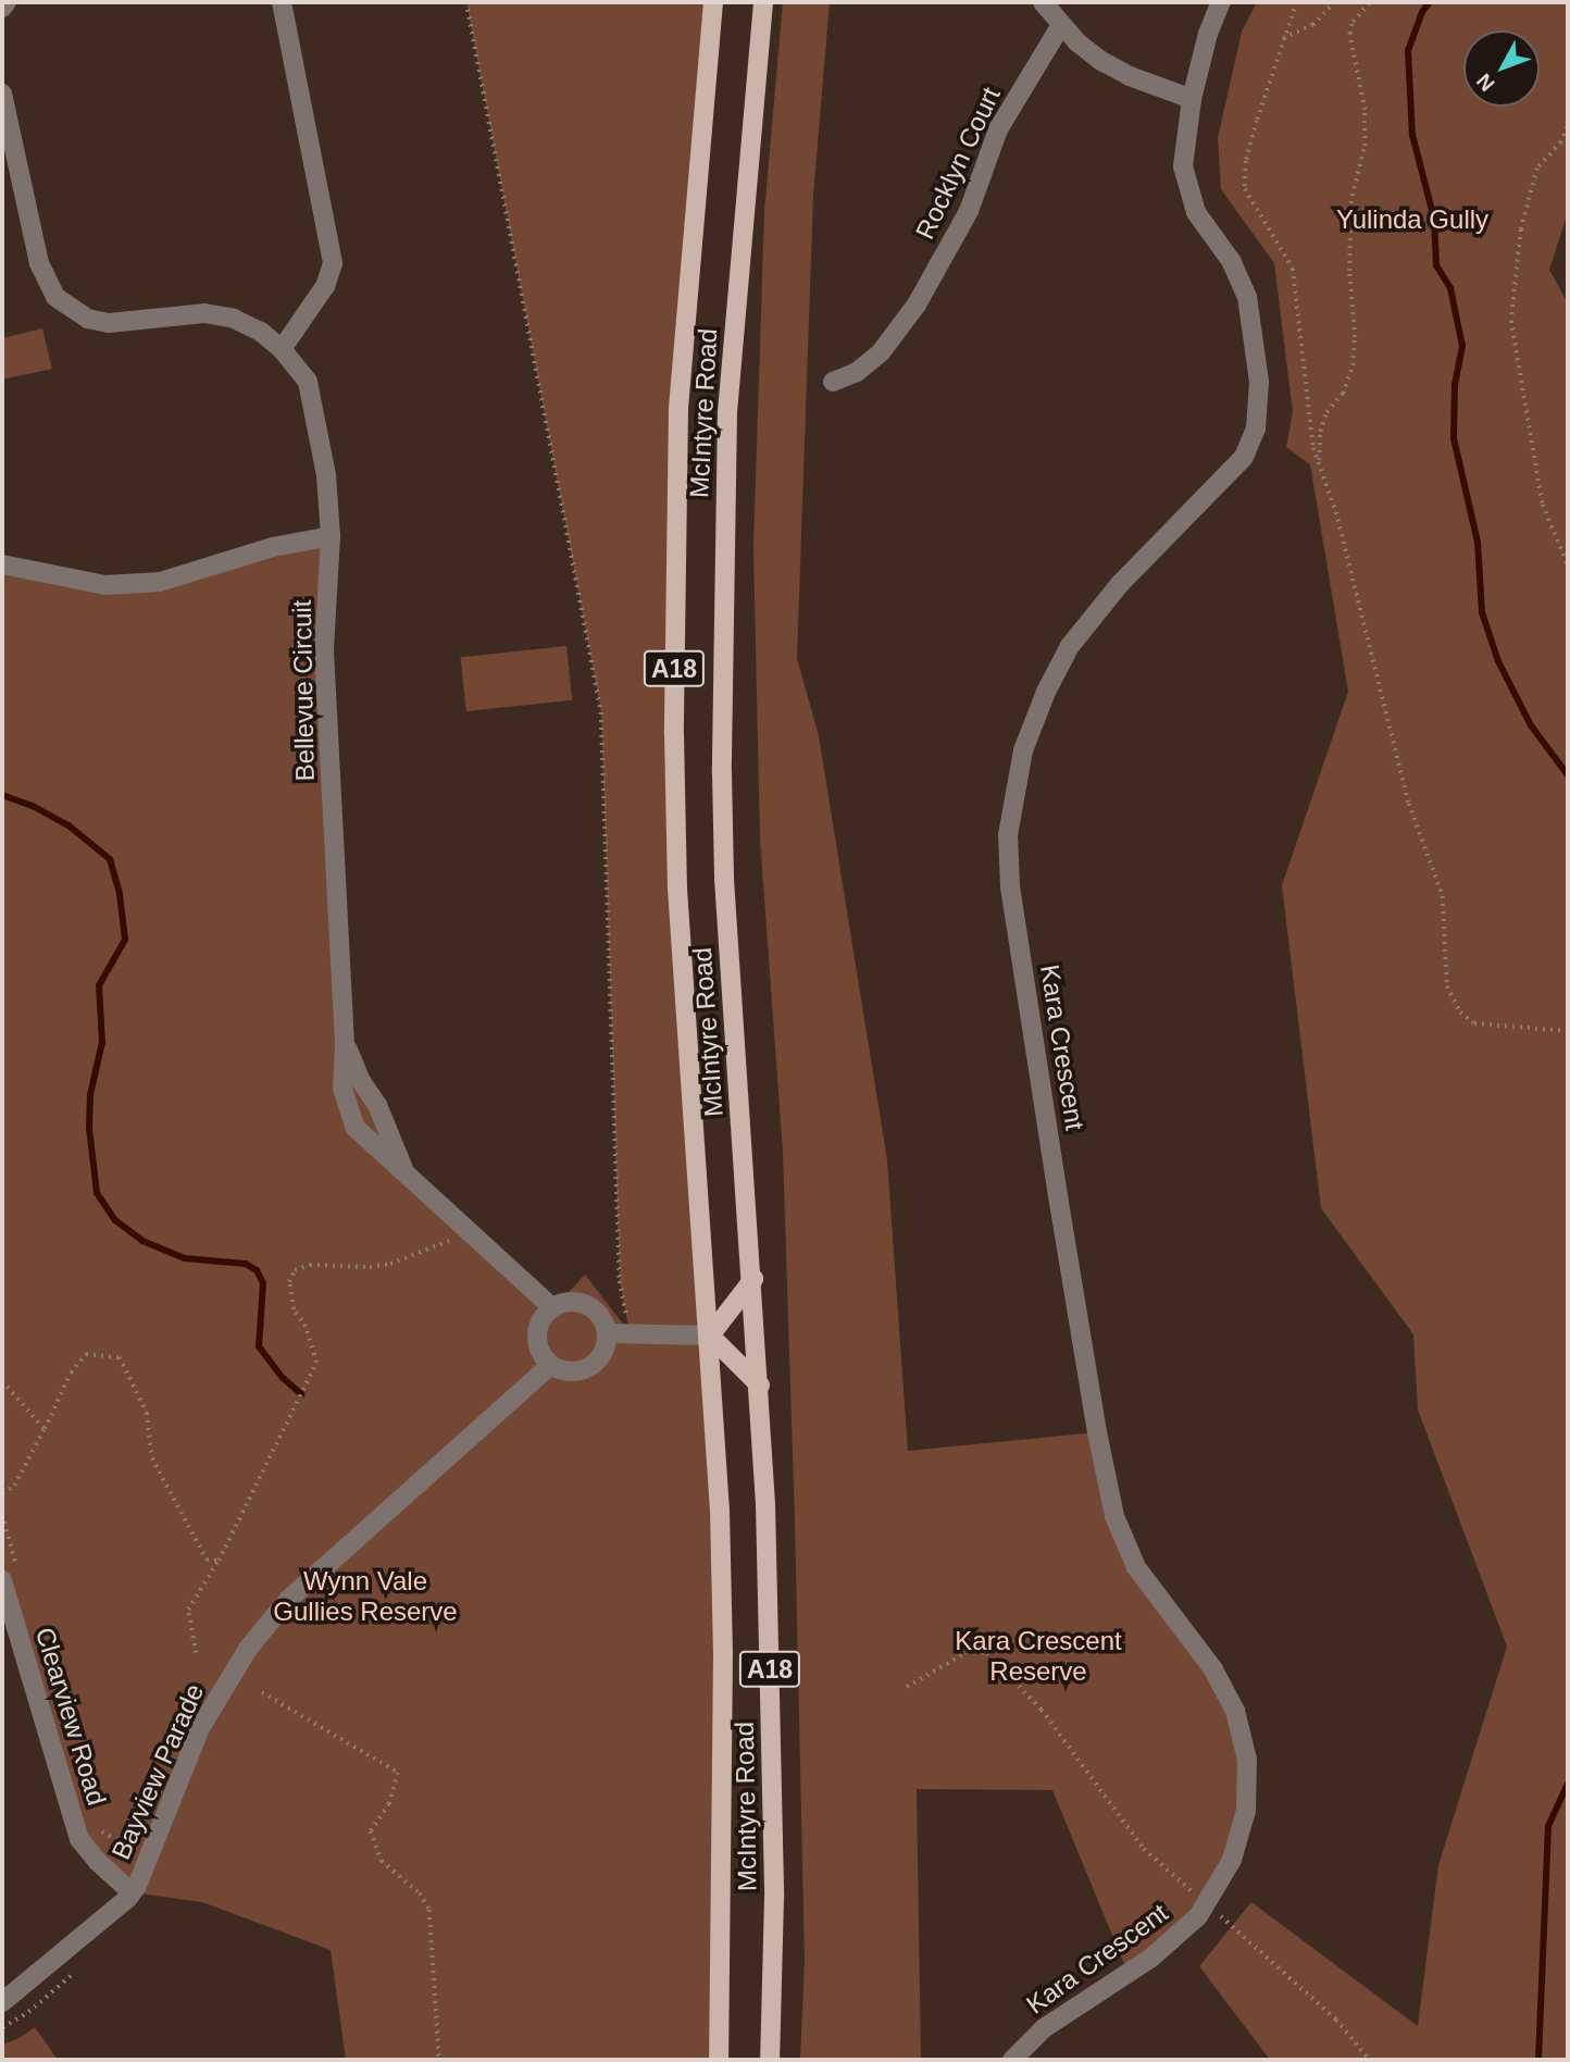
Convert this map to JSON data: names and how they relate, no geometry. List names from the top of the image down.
{
  "streets": {
    "main road": ["McIntyre Road", "A18"],
    "street": [
      "Rocklyn Court",
      "Bellevue Circuit",
      "Kara Crescent",
      "Clearview Road",
      "Bayview Parade"
    ]
  },
  "crossings": [
    ["Bellevue Circuit", "Bayview Parade"],
    ["Clearview Road", "Bayview Parade"]
  ],
  "parks": ["Yulinda Gully", "Wynn Vale Gullies Reserve", "Kara Crescent Reserve"],
  "north": "bottom left"
}
